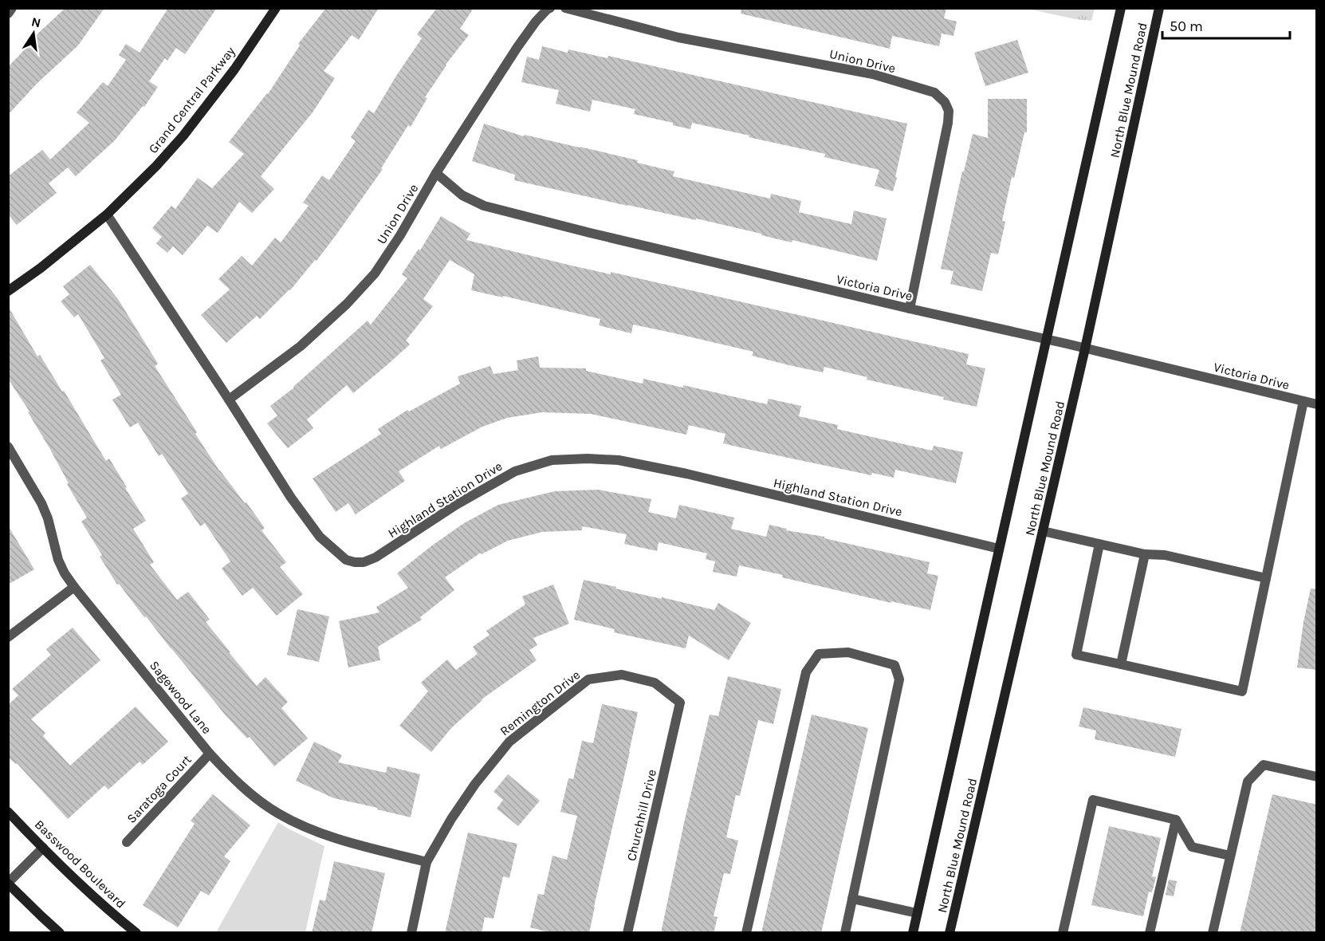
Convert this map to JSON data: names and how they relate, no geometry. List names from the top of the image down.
{
  "streets": {
    "main road": ["North Blue Mound Road", "Grand Central Parkway", "Basswood Boulevard"],
    "street": [
      "Union Drive",
      "Victoria Drive",
      "Highland Station Drive",
      "Sagewood Lane",
      "Remington Drive",
      "Saratoga Court",
      "Churchhill Drive"
    ]
  },
  "crossings": [
    ["Union Drive", "Victoria Drive"],
    ["Union Drive", "Highland Station Drive"],
    ["North Blue Mound Road", "Victoria Drive"],
    ["North Blue Mound Road", "Highland Station Drive"],
    ["Grand Central Parkway", "Highland Station Drive"],
    ["Sagewood Lane", "Remington Drive"],
    ["Sagewood Lane", "Saratoga Court"],
    ["Remington Drive", "Churchhill Drive"]
  ],
  "scale_bar": "50 m",
  "north": "top"
}
